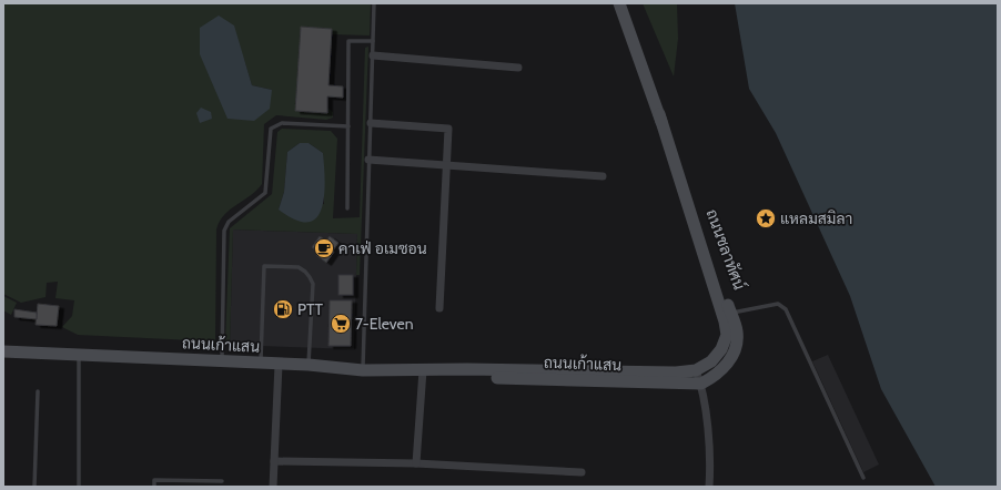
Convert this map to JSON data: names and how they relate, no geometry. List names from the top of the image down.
{
  "streets": {
    "main road": ["ถนนชลาทัศน์", "ถนนเก้าแสน"]
  },
  "crossings": [
    ["ถนนชลาทัศน์", "ถนนเก้าแสน"]
  ],
  "places": {
    "place": ["แหลมสมิลา"],
    "cafe": ["คาเฟ่ อเมซอน"],
    "fuel station": ["PTT"],
    "supermarket": ["7-Eleven"]
  }
}
